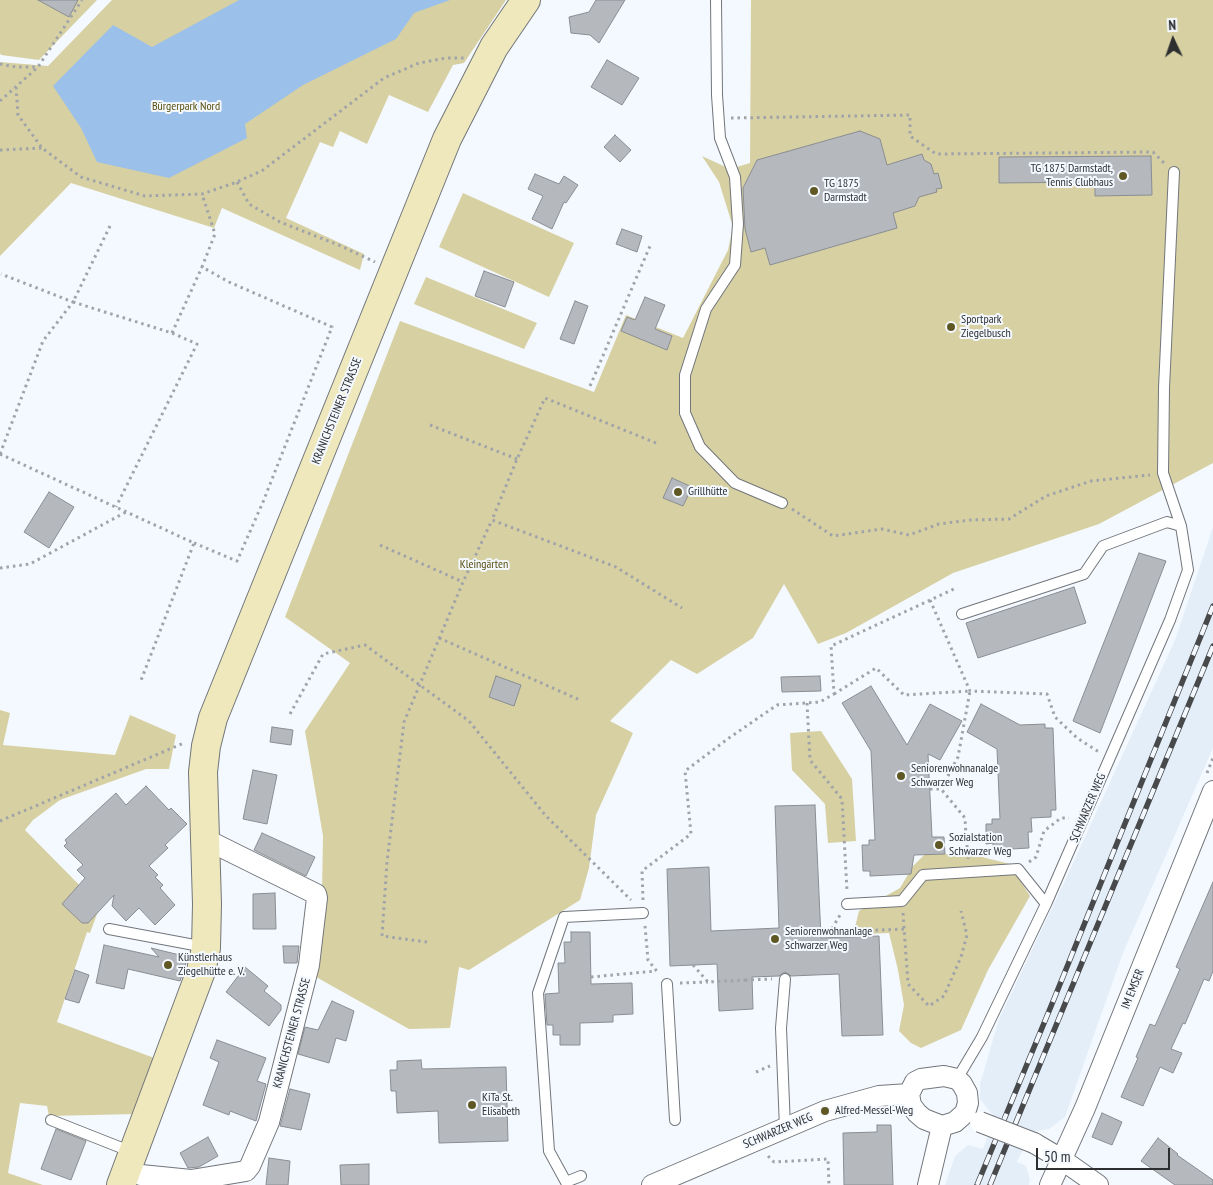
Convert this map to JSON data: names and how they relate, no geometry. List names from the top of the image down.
{
  "streets": {
    "main road": ["KRANICHSTEINER STRASSE"],
    "street": ["SCHWARZER WEG", "IM EMSER"]
  },
  "parks": ["Bürgerpark Nord", "Kleingärten"],
  "places": [
    "TG 1875 Darmstadt, Tennis Clubhaus",
    "TG 1875 Darmstadt",
    "Sportpark Ziegelbusch",
    "Grillhütte",
    "Seniorenwohnanalge Schwarzer Weg",
    "Sozialstation Schwarzer Weg",
    "Seniorenwohnanlage Schwarzer Weg",
    "Künstlerhaus Ziegelhütte e. V.",
    "KiTa St. Elisabeth",
    "Alfred-Messel-Weg"
  ],
  "scale_bar": "50 m",
  "north": "top"
}
